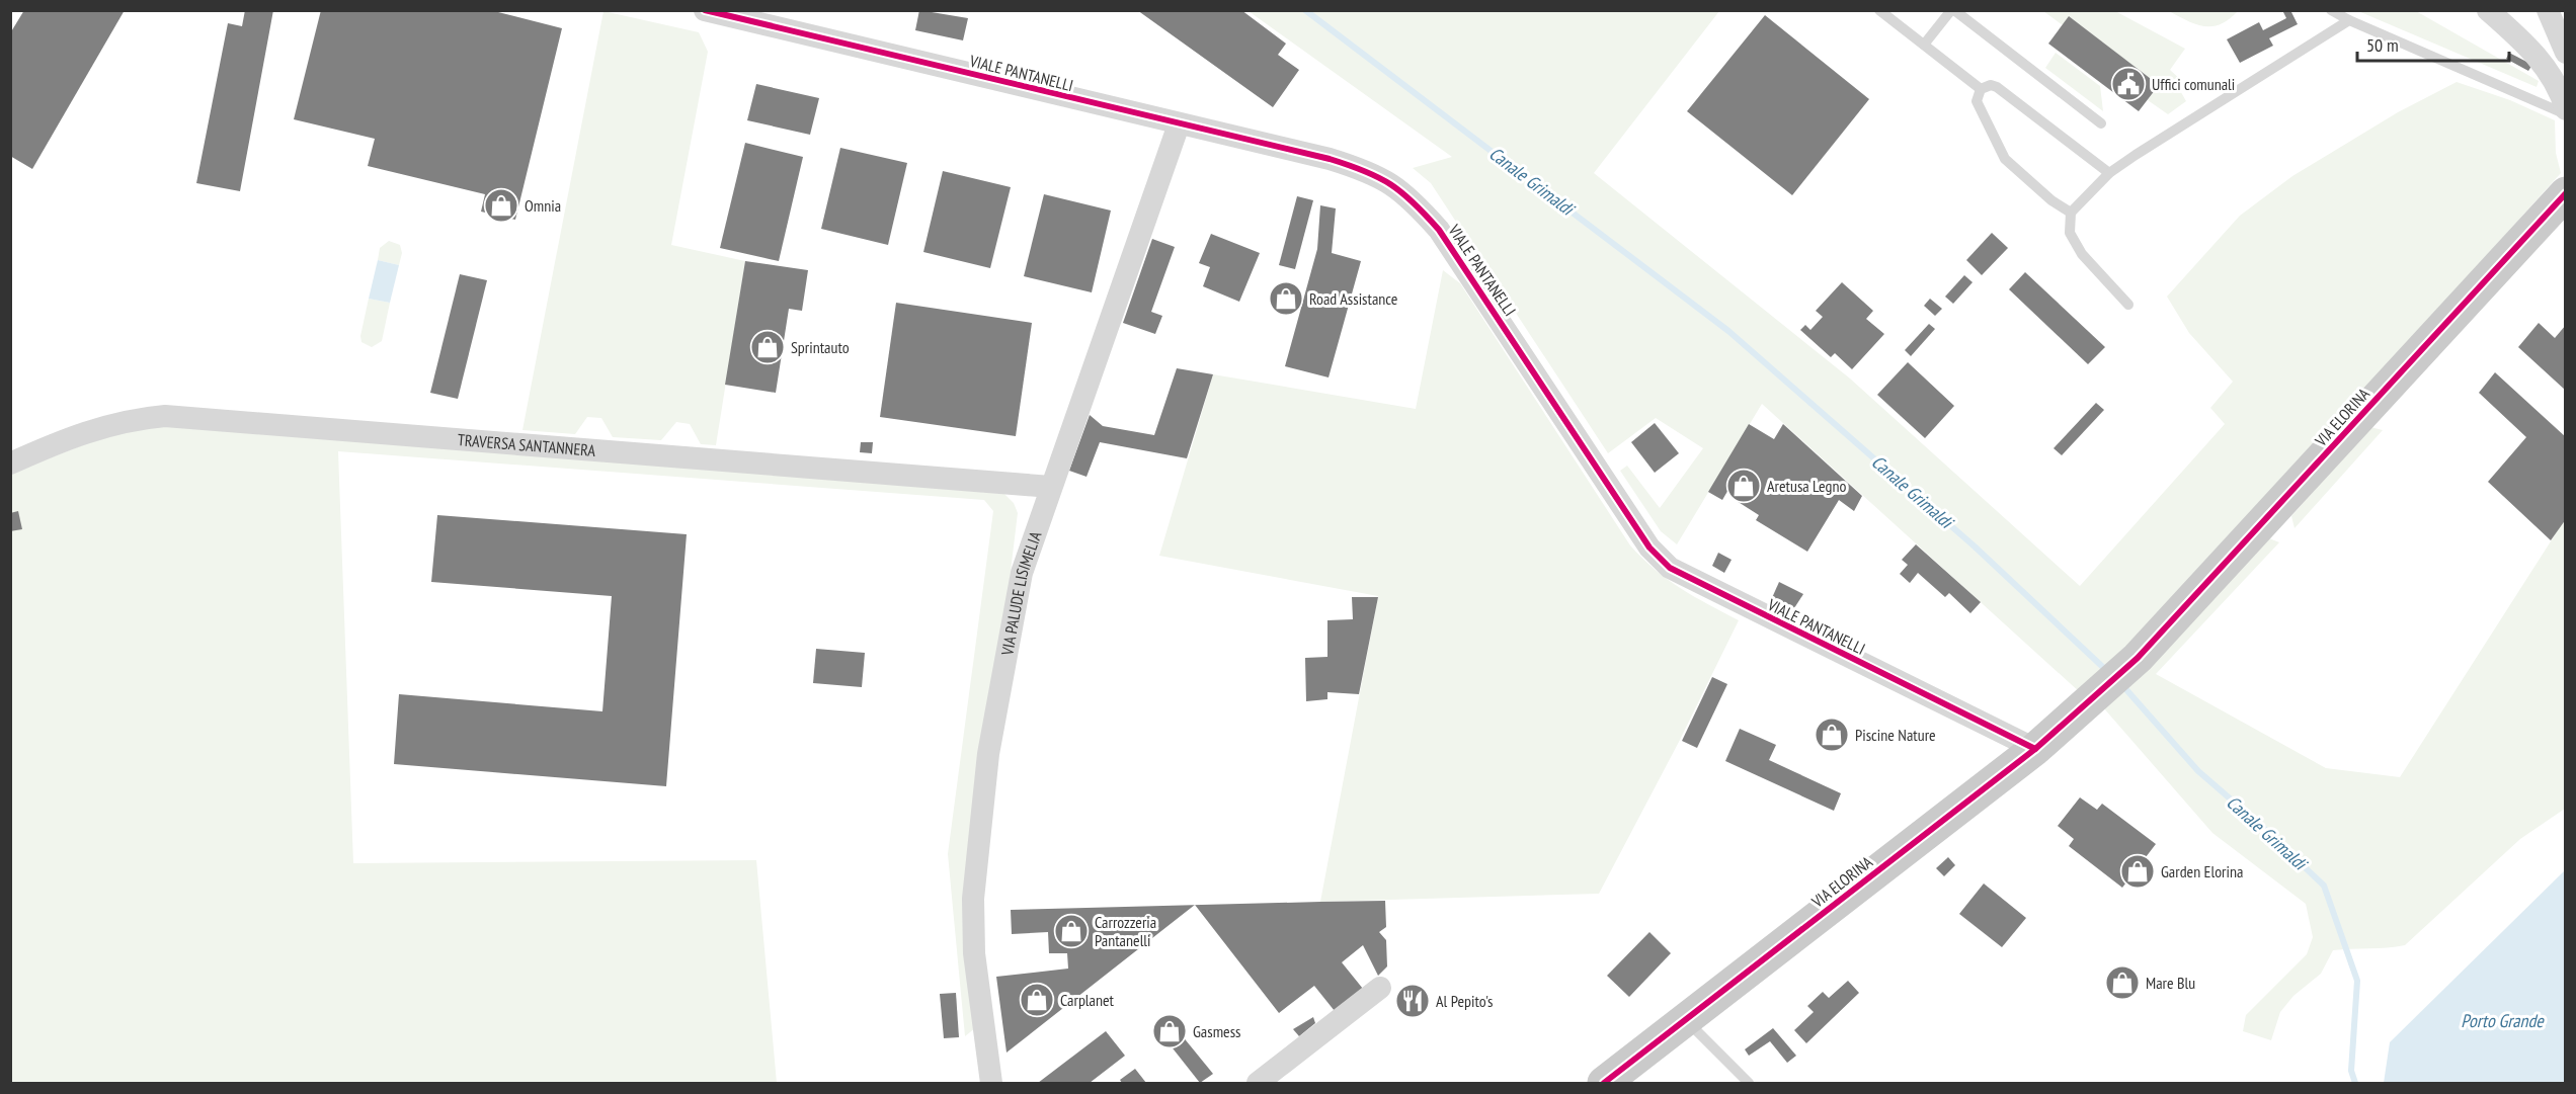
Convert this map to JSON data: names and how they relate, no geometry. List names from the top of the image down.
{
  "streets": {
    "main road": ["VIA ELORINA"],
    "street": ["VIALE PANTANELLI", "TRAVERSA SANTANNERA", "VIA PALUDE LISIMELIA"]
  },
  "crossings": [
    ["VIALE PANTANELLI", "VIA ELORINA"],
    ["VIALE PANTANELLI", "VIA PALUDE LISIMELIA"],
    ["TRAVERSA SANTANNERA", "VIA PALUDE LISIMELIA"]
  ],
  "water": ["Canale Grimaldi", "Porto Grande"],
  "places": {
    "public building": ["Uffici comunali"],
    "shop": [
      "Omnia",
      "Road Assistance",
      "Sprintauto",
      "Aretusa Legno",
      "Piscine Nature",
      "Garden Elorina",
      "Carrozzeria Pantanelli",
      "Mare Blu",
      "Carplanet",
      "Gasmess"
    ],
    "restaurant": ["Al Pepito's"]
  },
  "scale_bar": "50 m"
}
